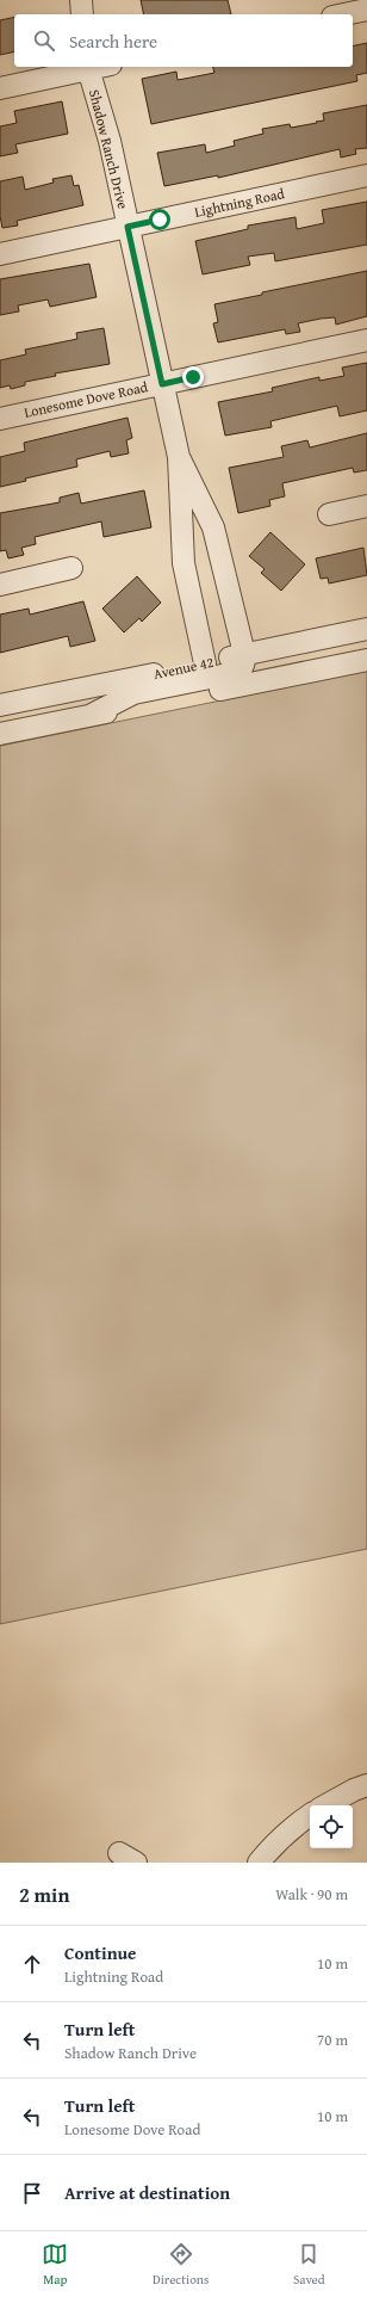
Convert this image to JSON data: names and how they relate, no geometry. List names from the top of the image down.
{
  "streets": {
    "street": [
      "Shadow Ranch Drive",
      "Lightning Road",
      "Lonesome Dove Road",
      "Avenue 42"
    ]
  },
  "crossings": [
    ["Shadow Ranch Drive", "Lightning Road"],
    ["Shadow Ranch Drive", "Lonesome Dove Road"],
    ["Shadow Ranch Drive", "Avenue 42"]
  ],
  "page": {
    "search": "Search here",
    "heading": ["2 min", "Walk · 90 m"],
    "list": [
      ["Continue", "Lightning Road", "10 m"],
      ["Turn left", "Shadow Ranch Drive", "70 m"],
      ["Turn left", "Lonesome Dove Road", "10 m"],
      "Arrive at destination"
    ],
    "nav": ["Map", "Directions", "Saved"]
  }
}
